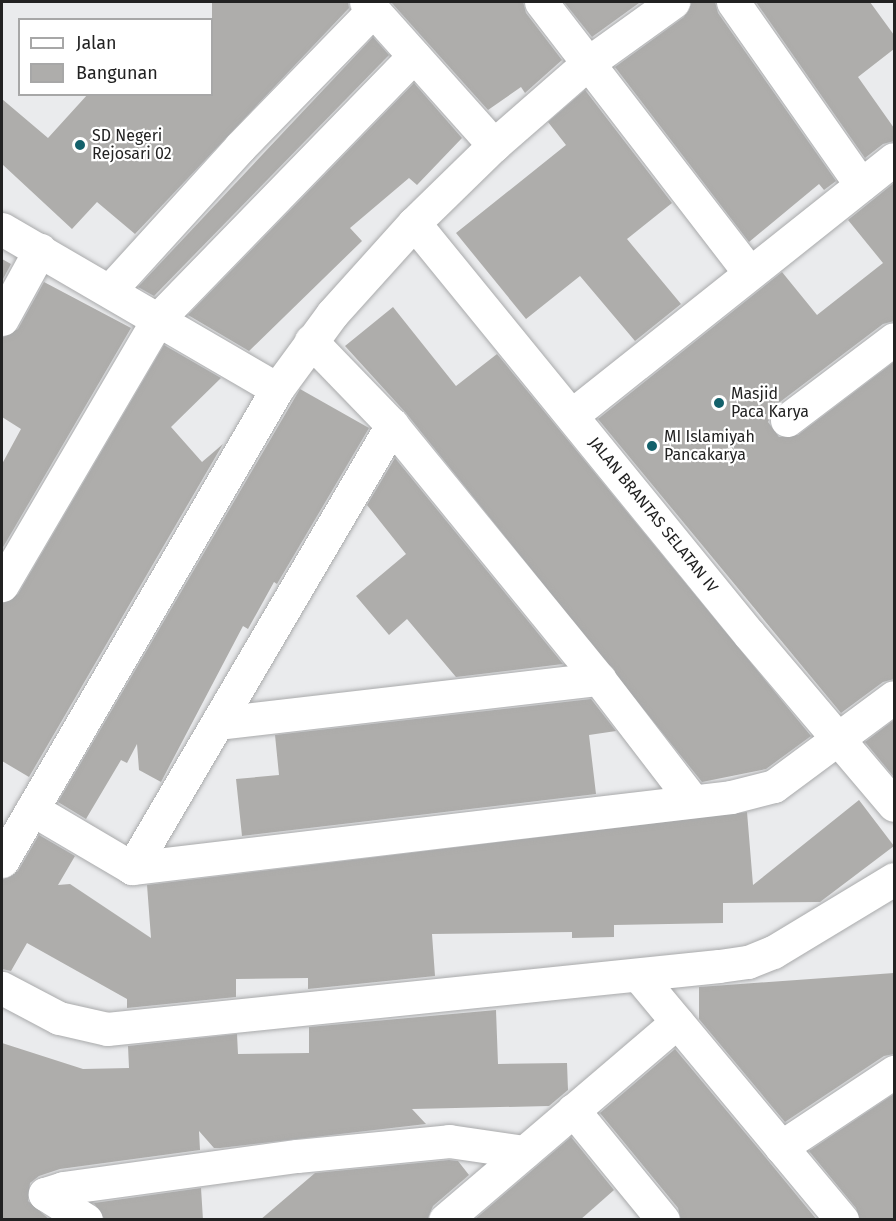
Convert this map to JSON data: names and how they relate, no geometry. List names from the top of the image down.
{
  "streets": {
    "street": ["JALAN BRANTAS SELATAN IV"]
  },
  "places": ["SD Negeri Rejosari 02", "Masjid Paca Karya", "MI Islamiyah Pancakarya"],
  "legend": ["Jalan", "Bangunan"]
}
